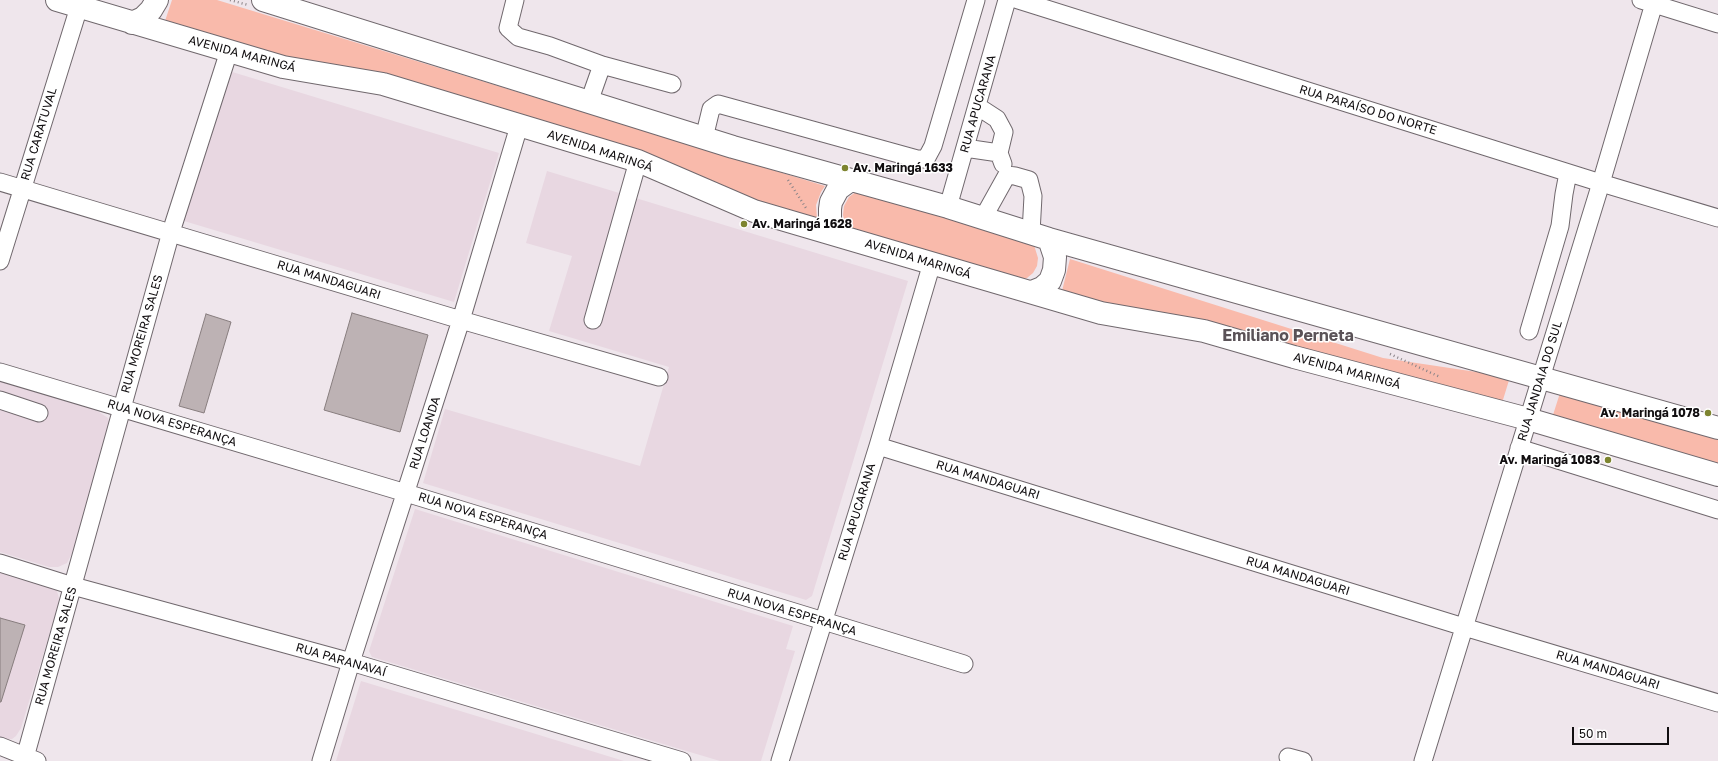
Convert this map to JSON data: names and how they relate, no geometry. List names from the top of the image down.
{
  "streets": {
    "main road": ["AVENIDA MARINGÁ"],
    "street": [
      "RUA APUCARANA",
      "RUA PARAÍSO DO NORTE",
      "RUA CARATUVAL",
      "RUA MANDAGUARI",
      "RUA MOREIRA SALES",
      "RUA JANDAIA DO SUL",
      "RUA NOVA ESPERANÇA",
      "RUA LOANDA",
      "RUA PARANAVAÍ"
    ]
  },
  "crossings": [
    ["AVENIDA MARINGÁ", "RUA APUCARANA"],
    ["AVENIDA MARINGÁ", "RUA CARATUVAL"],
    ["AVENIDA MARINGÁ", "RUA MOREIRA SALES"],
    ["AVENIDA MARINGÁ", "RUA JANDAIA DO SUL"],
    ["AVENIDA MARINGÁ", "RUA LOANDA"],
    ["RUA APUCARANA", "RUA MANDAGUARI"],
    ["RUA APUCARANA", "RUA NOVA ESPERANÇA"],
    ["RUA PARAÍSO DO NORTE", "RUA JANDAIA DO SUL"],
    ["RUA CARATUVAL", "RUA MANDAGUARI"],
    ["RUA MANDAGUARI", "RUA MOREIRA SALES"],
    ["RUA MANDAGUARI", "RUA JANDAIA DO SUL"],
    ["RUA MANDAGUARI", "RUA LOANDA"],
    ["RUA MOREIRA SALES", "RUA NOVA ESPERANÇA"],
    ["RUA MOREIRA SALES", "RUA PARANAVAÍ"],
    ["RUA NOVA ESPERANÇA", "RUA LOANDA"],
    ["RUA LOANDA", "RUA PARANAVAÍ"]
  ],
  "districts": ["Emiliano Perneta"],
  "places": [
    "Av. Maringá 1633",
    "Av. Maringá 1628",
    "Av. Maringá 1078",
    "Av. Maringá 1083"
  ],
  "scale_bar": "50 m"
}
